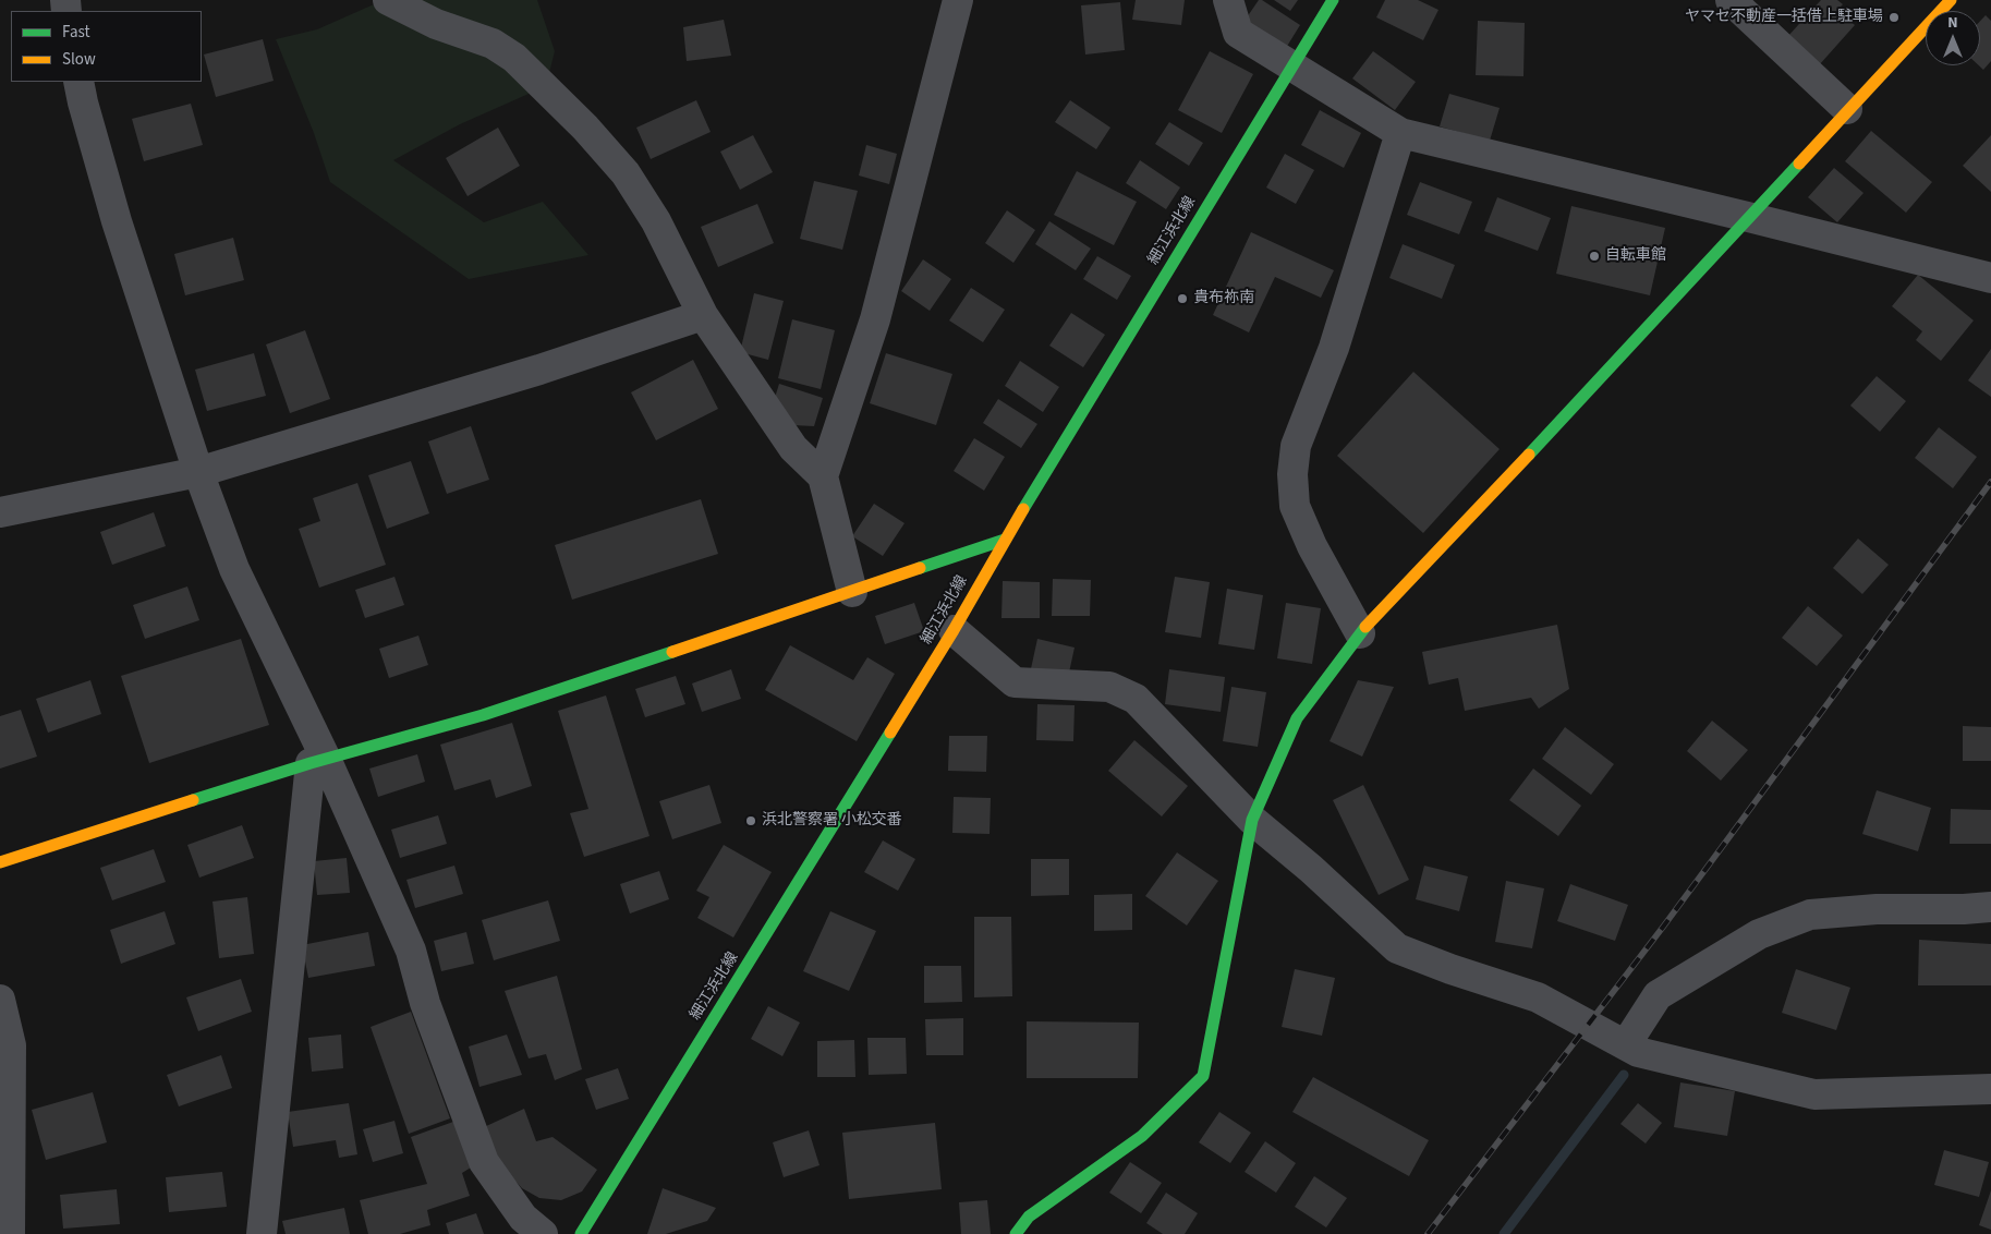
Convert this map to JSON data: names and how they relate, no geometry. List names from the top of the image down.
{
  "streets": {
    "street": ["細江浜北線"]
  },
  "places": [
    "ヤマセ不動産一括借上駐車場",
    "自転車館",
    "貴布祢南",
    "浜北警察署 小松交番"
  ],
  "legend": ["Fast", "Slow"],
  "north": "top"
}
